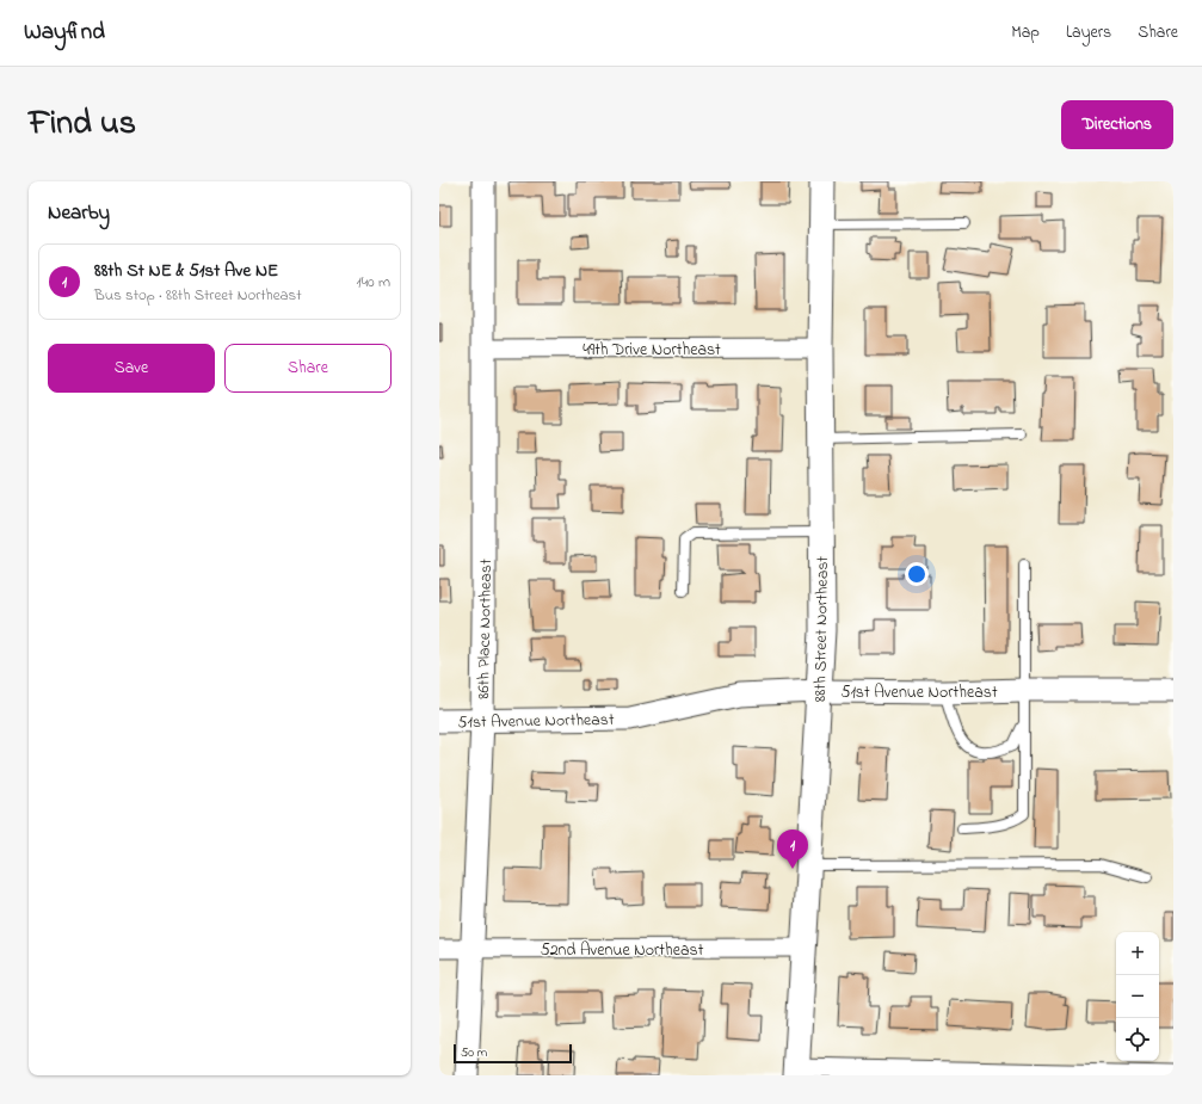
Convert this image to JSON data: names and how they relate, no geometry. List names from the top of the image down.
{
  "streets": {
    "main road": ["88th Street Northeast"],
    "street": [
      "49th Drive Northeast",
      "86th Place Northeast",
      "51st Avenue Northeast",
      "52nd Avenue Northeast"
    ]
  },
  "crossings": [
    ["49th Drive Northeast", "86th Place Northeast"],
    ["49th Drive Northeast", "88th Street Northeast"],
    ["86th Place Northeast", "51st Avenue Northeast"],
    ["86th Place Northeast", "52nd Avenue Northeast"],
    ["88th Street Northeast", "51st Avenue Northeast"],
    ["88th Street Northeast", "52nd Avenue Northeast"]
  ],
  "scale_bar": "50 m",
  "page": {
    "header": "Wayfind",
    "nav": ["Map", "Layers", "Share"],
    "title": "Find us",
    "buttons": [
      "Directions",
      ["Save", "Share"]
    ],
    "heading": "Nearby",
    "list": [
      {
        "mark": "1",
        "name": "88th St NE & 51st Ave NE",
        "note": "Bus stop · 88th Street Northeast",
        "value": "140 m"
      }
    ],
    "pins": "1",
    "map_buttons": ["+", "−"],
    "scale": "50 m"
  }
}
